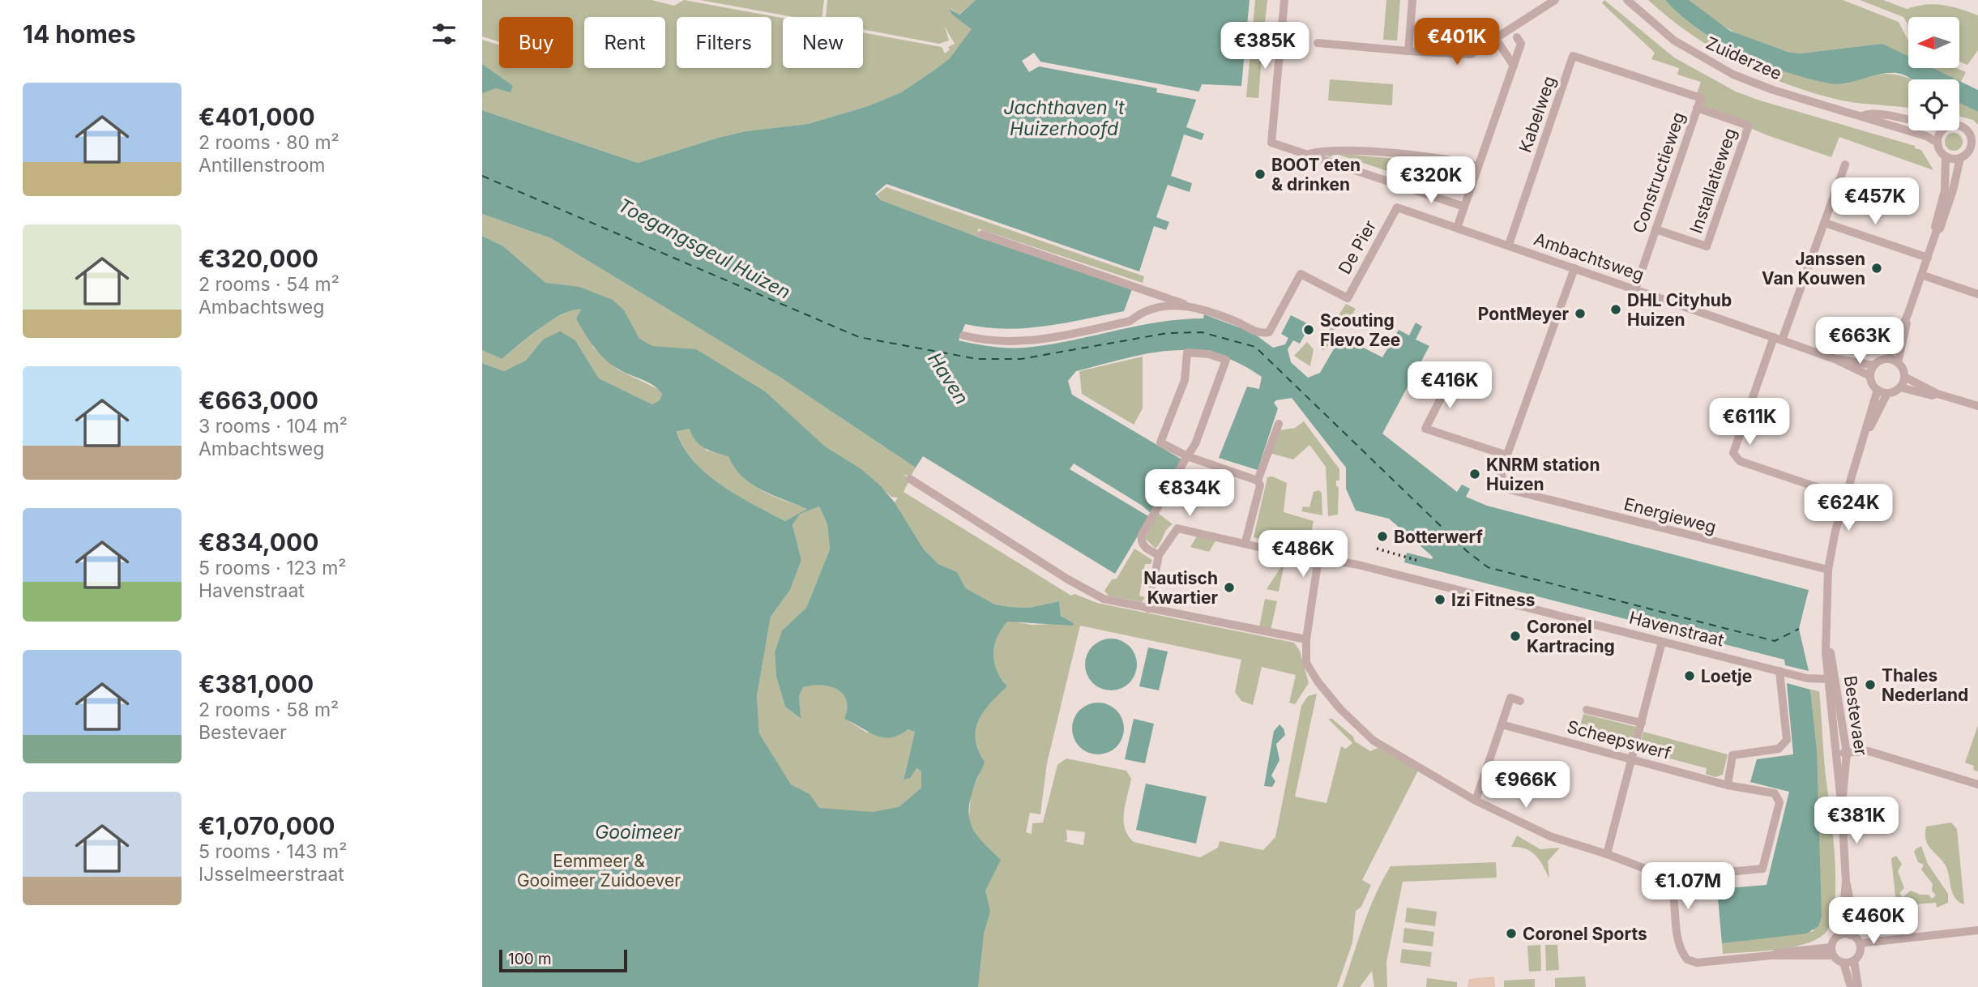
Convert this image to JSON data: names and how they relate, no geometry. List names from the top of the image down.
{
  "streets": {
    "street": [
      "Zuiderzee",
      "Kabelweg",
      "Constructieweg",
      "Installatieweg",
      "De Pier",
      "Ambachtsweg",
      "Energieweg",
      "Havenstraat",
      "Bestevaer",
      "Scheepswerf"
    ]
  },
  "crossings": [
    ["Kabelweg", "Constructieweg"],
    ["Kabelweg", "Ambachtsweg"],
    ["Constructieweg", "Installatieweg"],
    ["Constructieweg", "Ambachtsweg"],
    ["De Pier", "Ambachtsweg"],
    ["Ambachtsweg", "Energieweg"],
    ["Ambachtsweg", "Bestevaer"],
    ["Energieweg", "Bestevaer"],
    ["Havenstraat", "Bestevaer"]
  ],
  "water": [
    "Jachthaven 't Huizerhoofd",
    "Toegangsgeul Huizen",
    "Haven",
    "Gooimeer"
  ],
  "parks": ["Eemmeer & Gooimeer Zuidoever"],
  "places": [
    "BOOT eten & drinken",
    "Janssen Van Kouwen",
    "DHL Cityhub Huizen",
    "PontMeyer",
    "Scouting Flevo Zee",
    "KNRM station Huizen",
    "Botterwerf",
    "Nautisch Kwartier",
    "Izi Fitness",
    "Coronel Kartracing",
    "Loetje",
    "Thales Nederland",
    "Coronel Sports"
  ],
  "scale_bar": "100 m",
  "north": "left",
  "page": {
    "heading": "14 homes",
    "chip": [
      "Buy",
      "Rent",
      "Filters",
      "New"
    ],
    "price": [
      "€401K",
      "€385K",
      "€320K",
      "€457K",
      "€663K",
      "€416K",
      "€611K",
      "€834K",
      "€624K",
      "€486K",
      "€966K",
      "€381K",
      "€1.07M",
      "€460K"
    ],
    "list": [
      {
        "name": "€401,000",
        "note": "2 rooms · 80 m² · Antillenstroom"
      },
      {
        "name": "€320,000",
        "note": "2 rooms · 54 m² · Ambachtsweg"
      },
      {
        "name": "€663,000",
        "note": "3 rooms · 104 m² · Ambachtsweg"
      },
      {
        "name": "€834,000",
        "note": "5 rooms · 123 m² · Havenstraat"
      },
      {
        "name": "€381,000",
        "note": "2 rooms · 58 m² · Bestevaer"
      },
      {
        "name": "€1,070,000",
        "note": "5 rooms · 143 m² · IJsselmeerstraat"
      }
    ],
    "scale": "100 m"
  }
}
